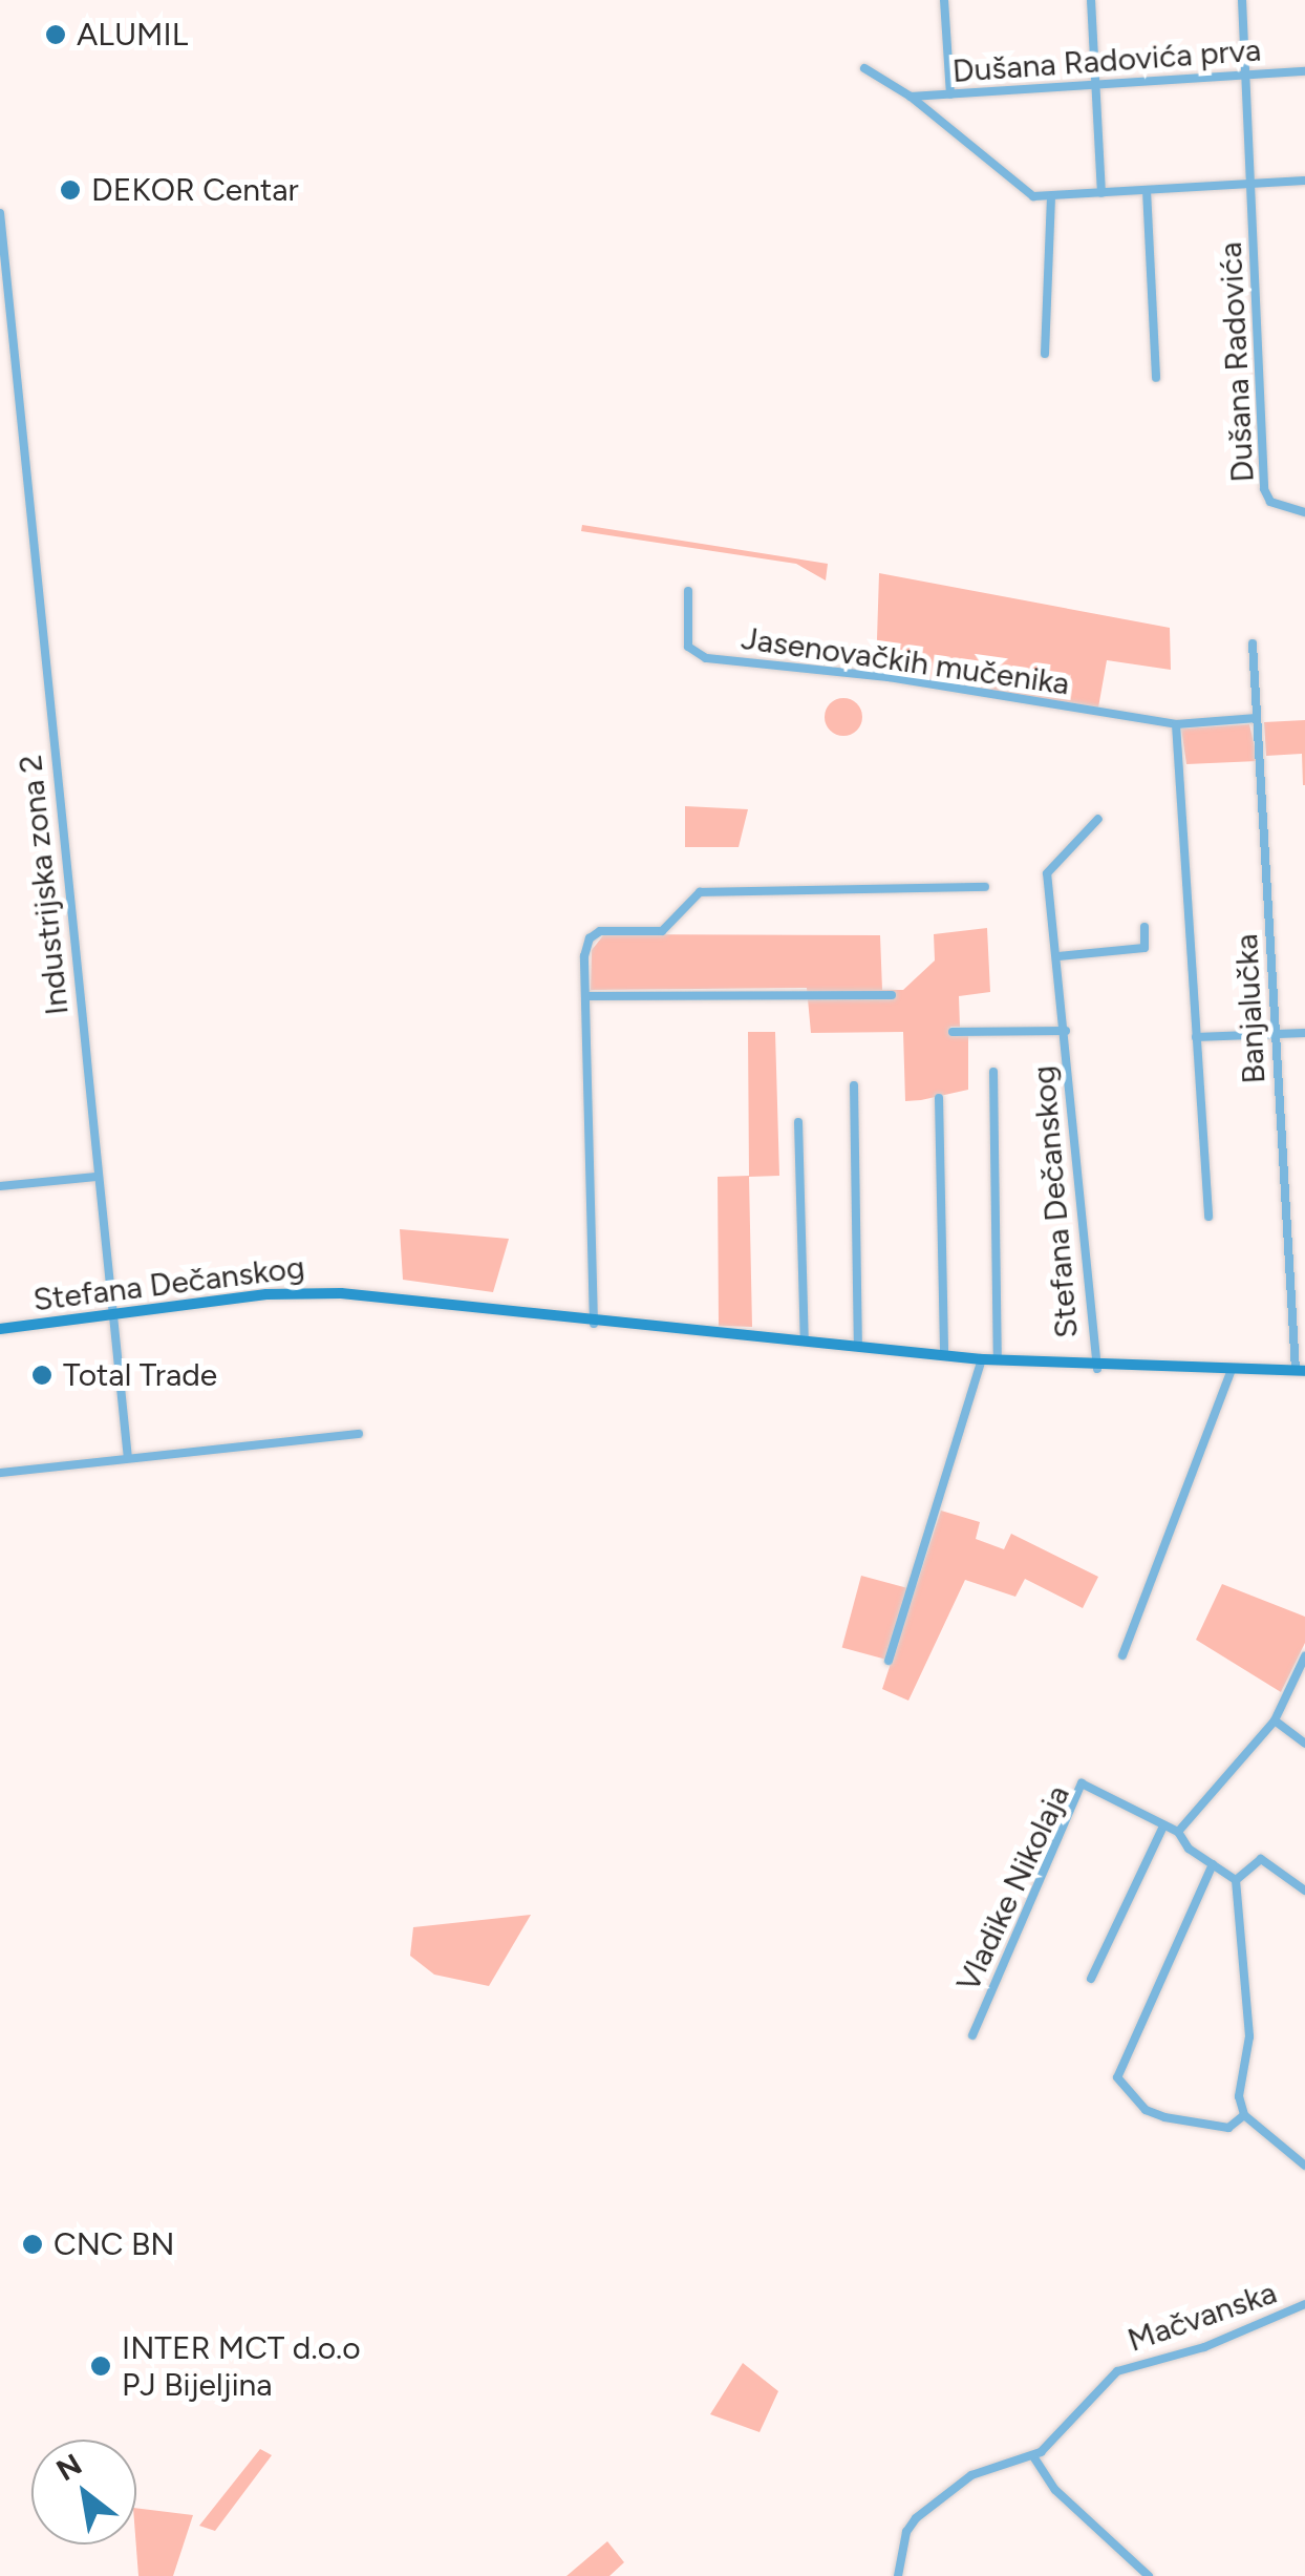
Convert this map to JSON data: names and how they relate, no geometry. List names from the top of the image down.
{
  "streets": {
    "main road": ["Stefana Dečanskog"],
    "street": [
      "Dušana Radovića prva",
      "Dušana Radovića",
      "Jasenovačkih mučenika",
      "Industrijska zona 2",
      "Banjalučka",
      "Vladike Nikolaja",
      "Mačvanska"
    ]
  },
  "crossings": [
    ["Jasenovačkih mučenika", "Banjalučka"],
    ["Industrijska zona 2", "Stefana Dečanskog"],
    ["Banjalučka", "Stefana Dečanskog"]
  ],
  "places": [
    "ALUMIL",
    "DEKOR Centar",
    "Total Trade",
    "CNC BN",
    "INTER MCT d.o.o PJ Bijeljina"
  ],
  "north": "top left"
}
